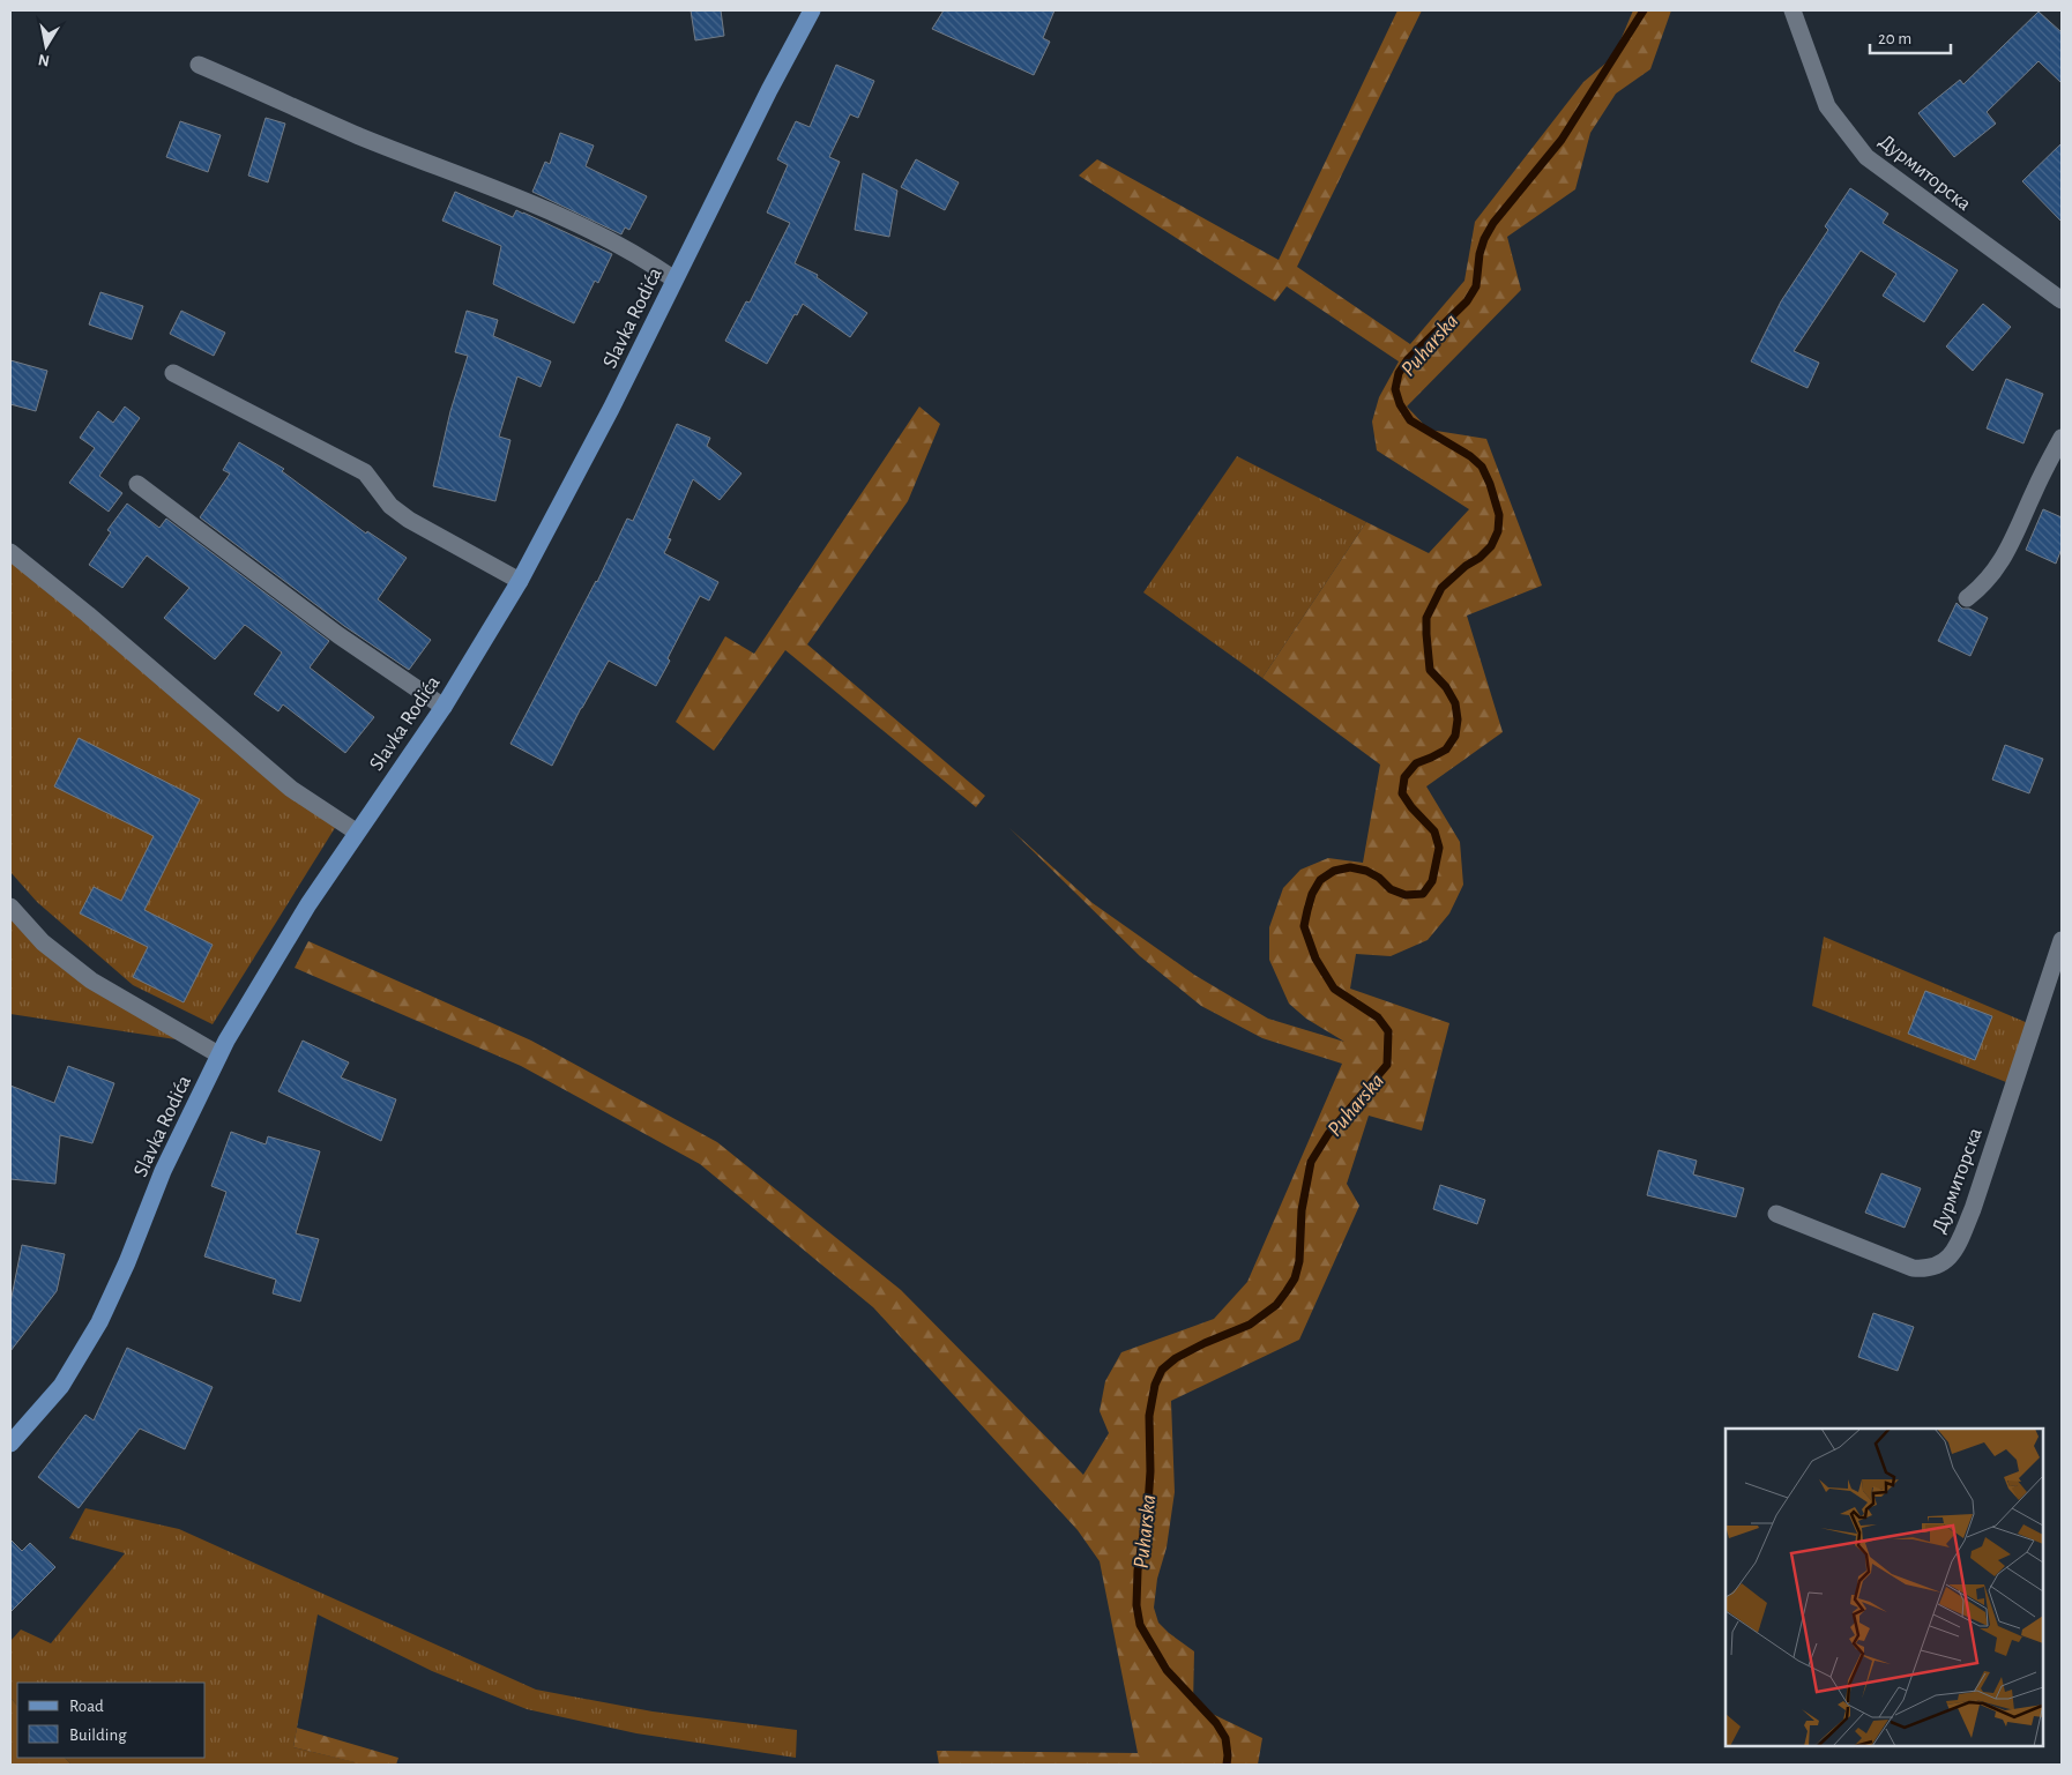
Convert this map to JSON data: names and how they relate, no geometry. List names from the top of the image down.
{
  "streets": {
    "main road": ["Slavka Rodića"],
    "street": ["Дурмиторска"]
  },
  "water": ["Puharska"],
  "legend": ["Road", "Building"],
  "scale_bar": "20 m",
  "north": "bottom"
}
